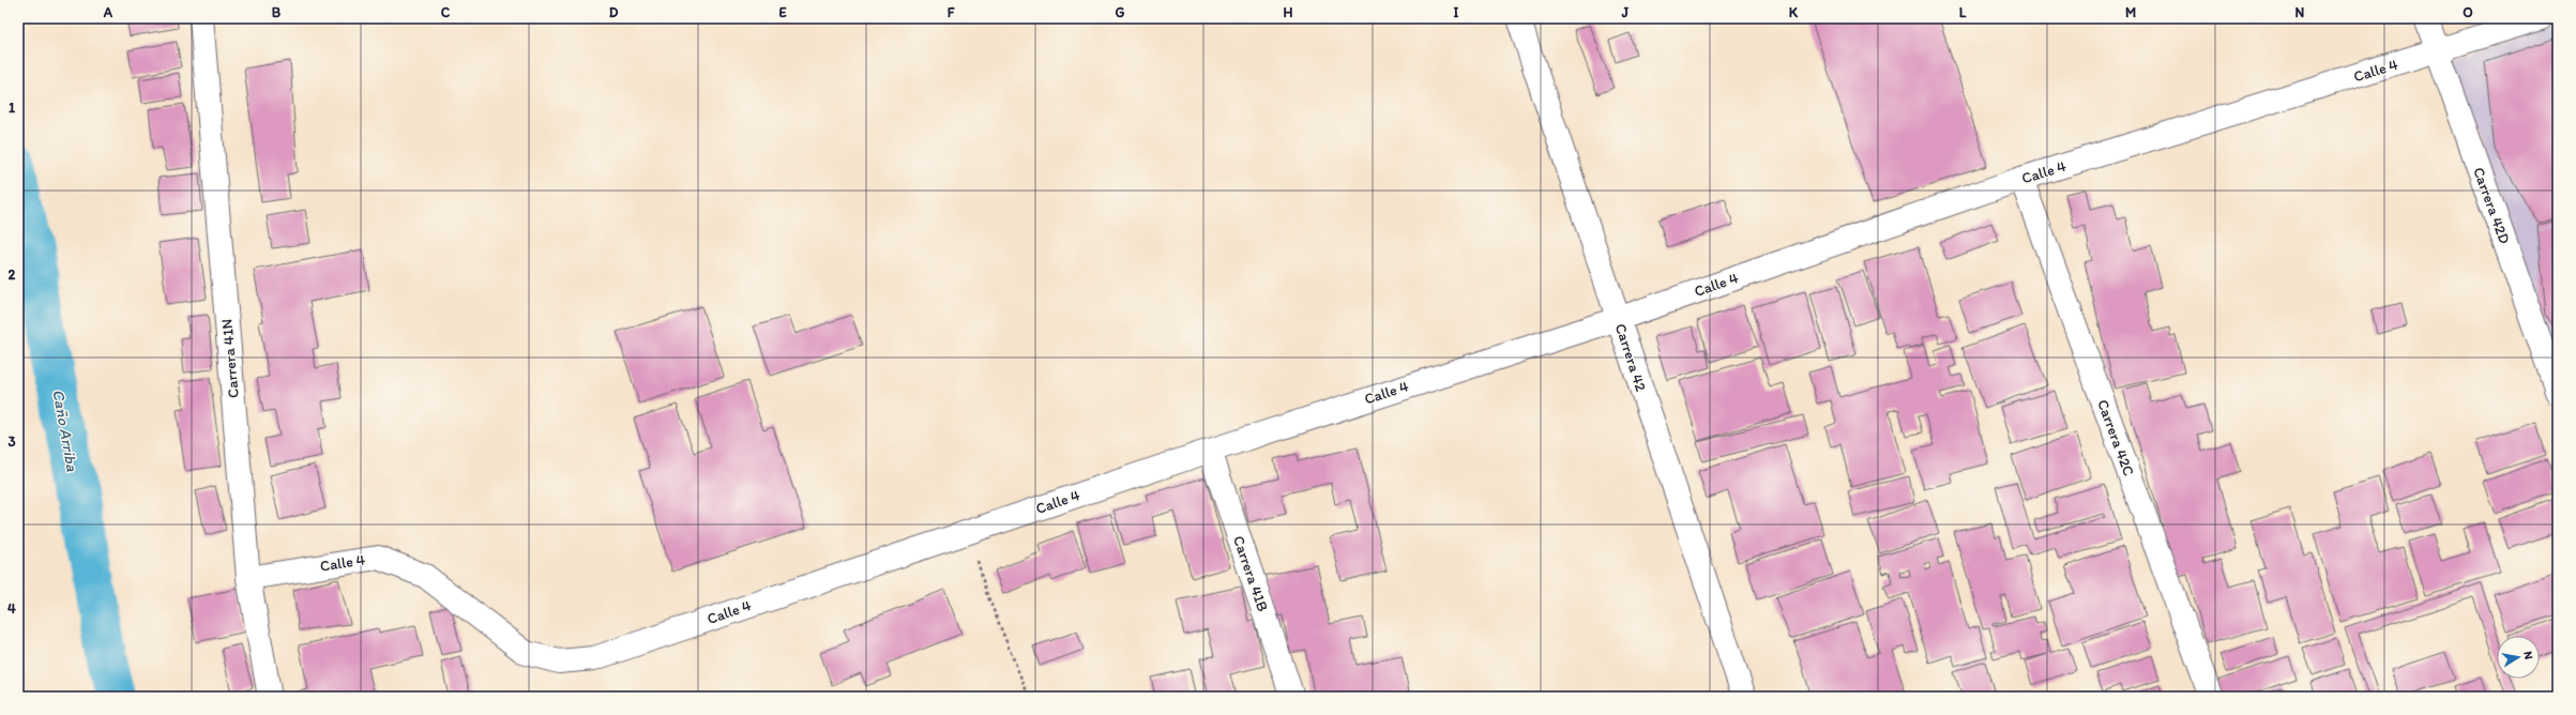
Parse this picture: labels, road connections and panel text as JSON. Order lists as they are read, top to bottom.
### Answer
{
  "streets": {
    "street": [
      "Calle 4",
      "Carrera 42D",
      "Carrera 42",
      "Carrera 41N",
      "Carrera 42C",
      "Carrera 41B"
    ]
  },
  "crossings": [
    ["Calle 4", "Carrera 42D"],
    ["Calle 4", "Carrera 42"],
    ["Calle 4", "Carrera 41N"],
    ["Calle 4", "Carrera 42C"],
    ["Calle 4", "Carrera 41B"]
  ],
  "water": ["Caño Arriba"],
  "north": "right",
  "grid": {
    "columns": [
      "A",
      "B",
      "C",
      "D",
      "E",
      "F",
      "G",
      "H",
      "I",
      "J",
      "K",
      "L",
      "M",
      "N",
      "O"
    ],
    "rows": [
      "1",
      "2",
      "3",
      "4"
    ]
  }
}
